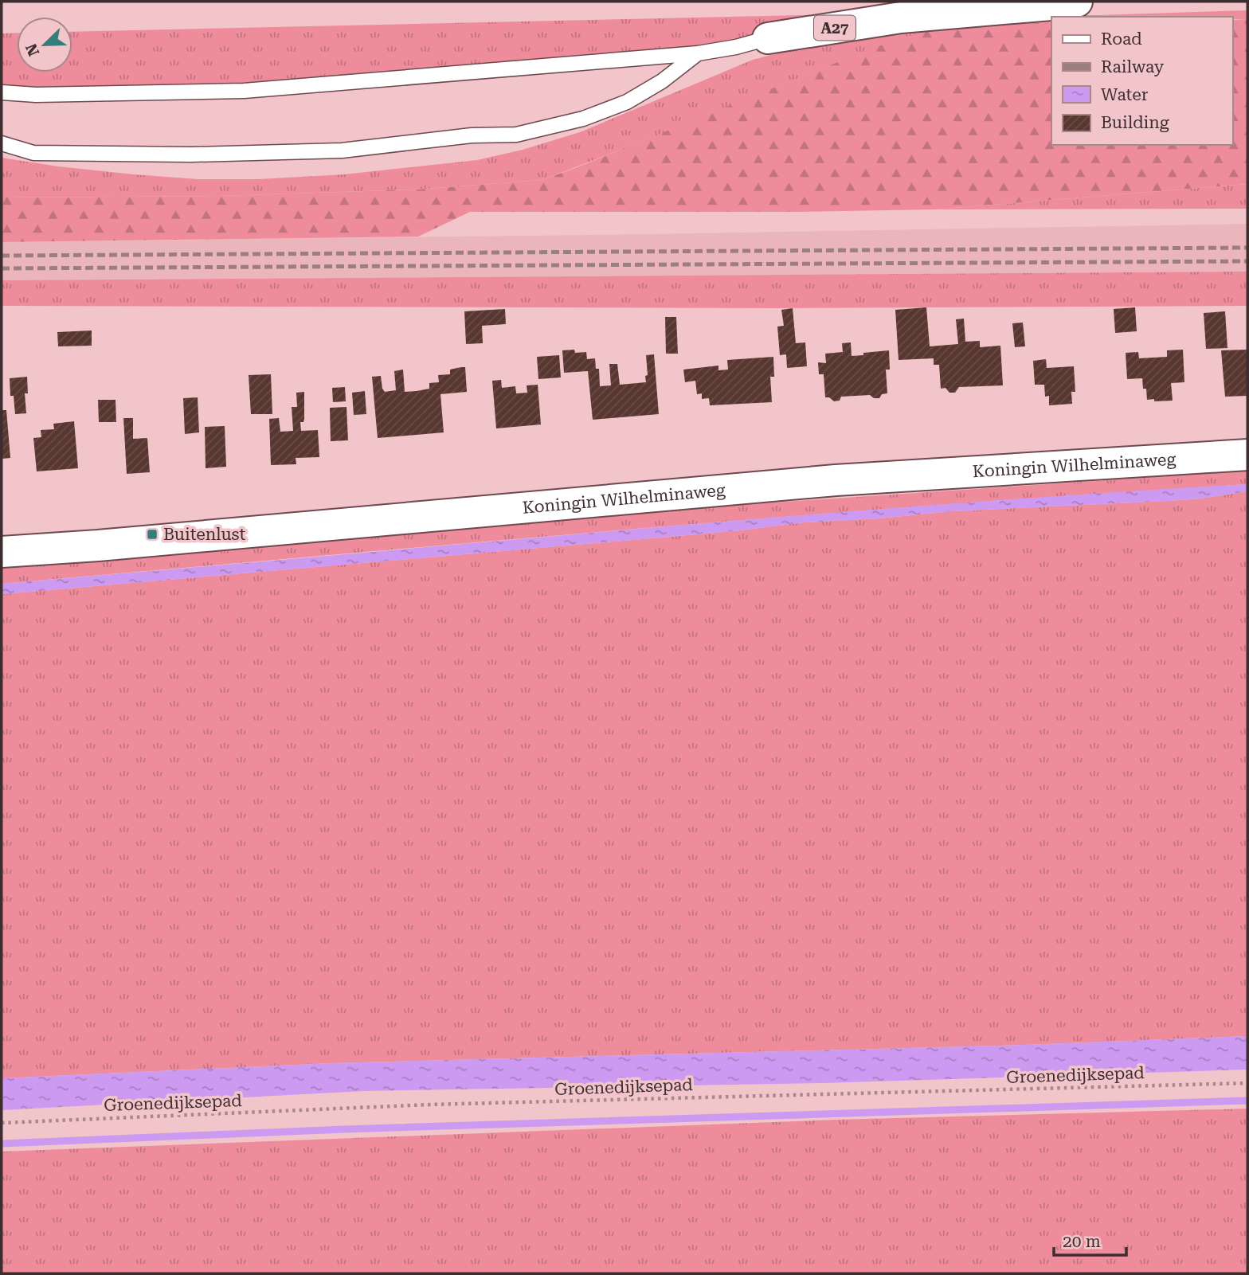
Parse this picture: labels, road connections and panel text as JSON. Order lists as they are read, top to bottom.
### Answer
{
  "streets": {
    "main road": ["A27", "Koningin Wilhelminaweg"],
    "path": ["Groenedijksepad"]
  },
  "places": {
    "transit": ["Buitenlust"]
  },
  "legend": [
    "Road",
    "Railway",
    "Water",
    "Building"
  ],
  "scale_bar": "20 m",
  "north": "bottom left"
}
